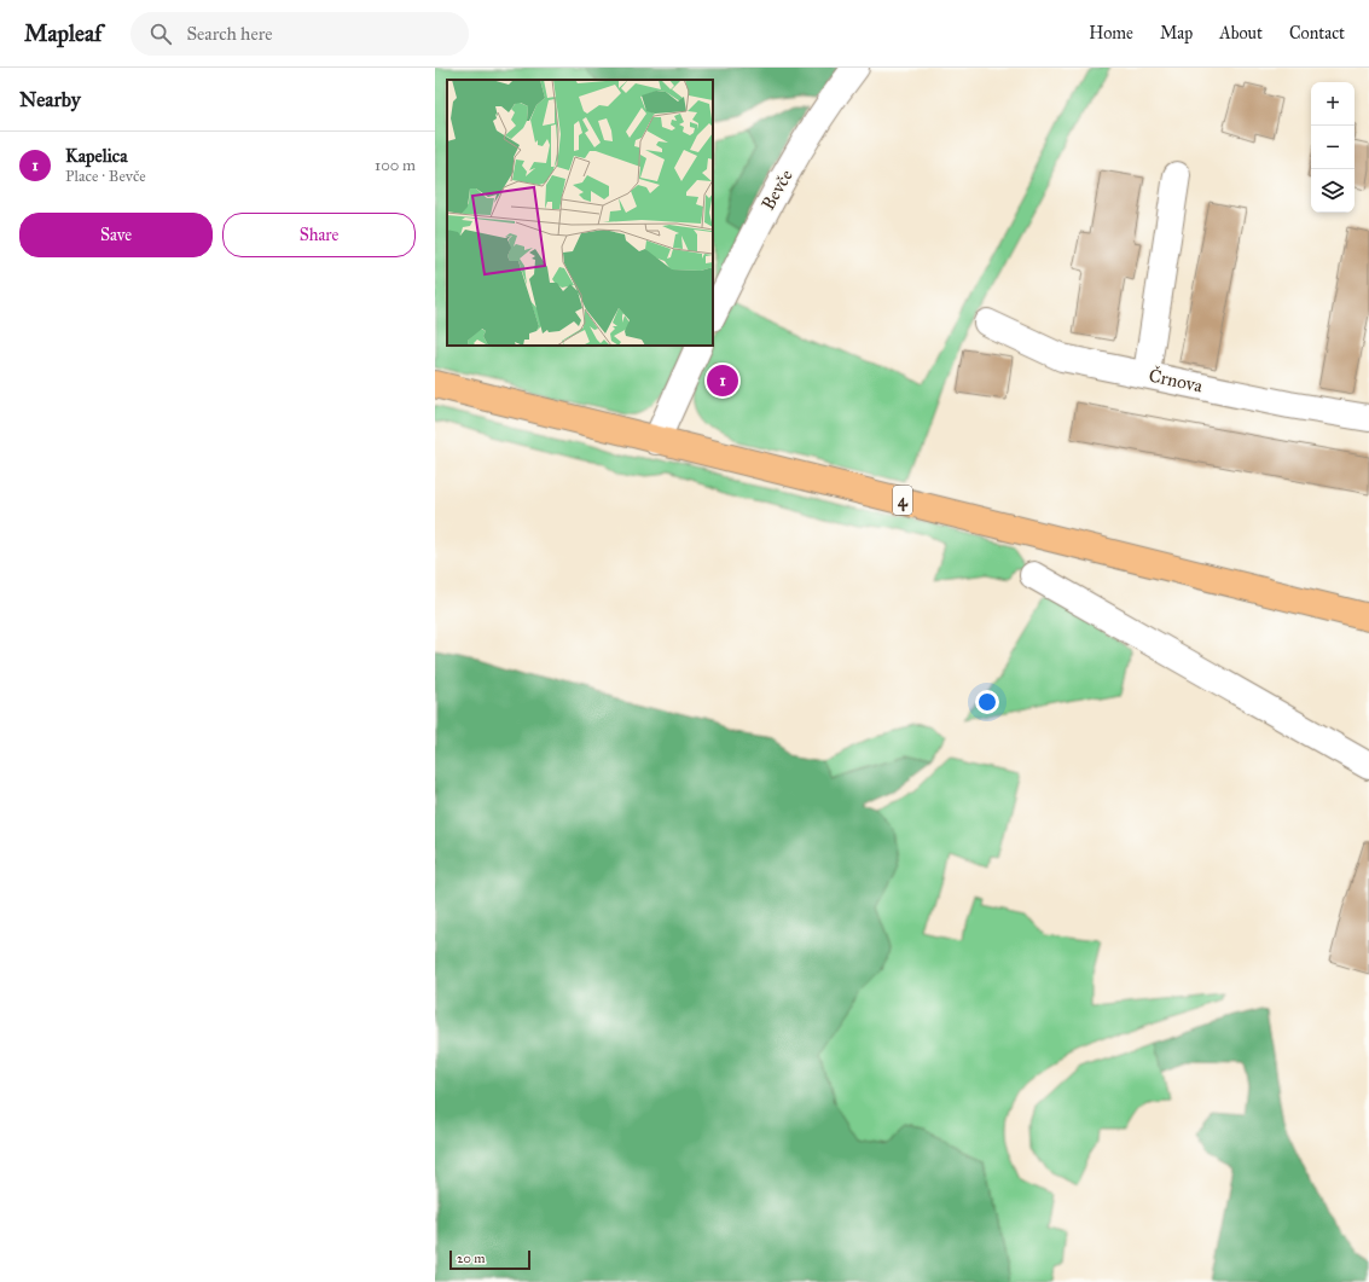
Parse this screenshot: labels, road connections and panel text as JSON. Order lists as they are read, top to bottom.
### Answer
{
  "streets": {
    "main road": ["4"],
    "street": ["Bevče", "Črnova"]
  },
  "scale_bar": "20 m",
  "page": {
    "header": "Mapleaf",
    "search": "Search here",
    "nav": [
      "Home",
      "Map",
      "About",
      "Contact"
    ],
    "heading": "Nearby",
    "map_buttons": ["+", "−"],
    "list": [
      {
        "mark": "1",
        "name": "Kapelica",
        "note": "Place · Bevče",
        "value": "100 m"
      }
    ],
    "buttons": ["Save", "Share"],
    "pins": "1",
    "scale": "20 m"
  }
}
